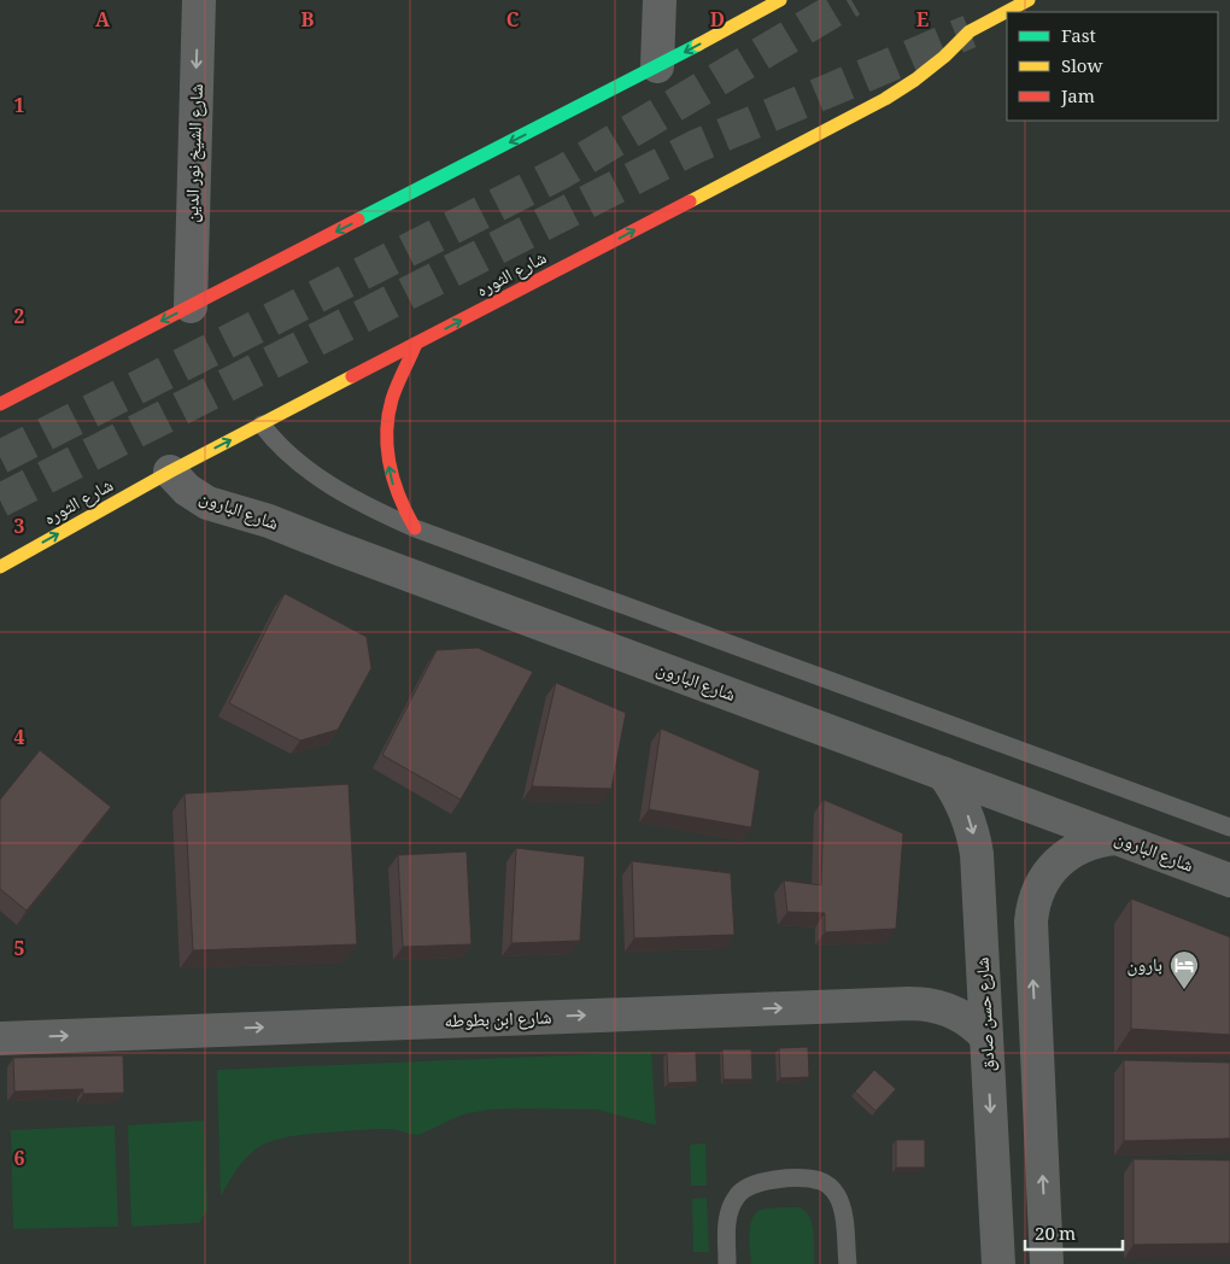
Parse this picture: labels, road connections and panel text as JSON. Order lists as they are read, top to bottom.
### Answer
{
  "streets": {
    "highway": ["شارع الثوره"],
    "street": [
      "شارع الشيخ نور الدين",
      "شارع البارون",
      "شارع حسن صادق",
      "شارع ابن بطوطه"
    ]
  },
  "crossings": [
    ["شارع الثوره", "شارع البارون"],
    ["شارع البارون", "شارع حسن صادق"],
    ["شارع حسن صادق", "شارع ابن بطوطه"]
  ],
  "one_way": [
    "شارع الشيخ نور الدين",
    "شارع الثوره",
    "شارع حسن صادق",
    "شارع ابن بطوطه"
  ],
  "places": {
    "hotel": ["بارون"]
  },
  "legend": ["Fast", "Slow", "Jam"],
  "scale_bar": "20 m",
  "grid": {
    "columns": [
      "A",
      "B",
      "C",
      "D",
      "E"
    ],
    "rows": [
      "1",
      "2",
      "3",
      "4",
      "5",
      "6"
    ]
  }
}
